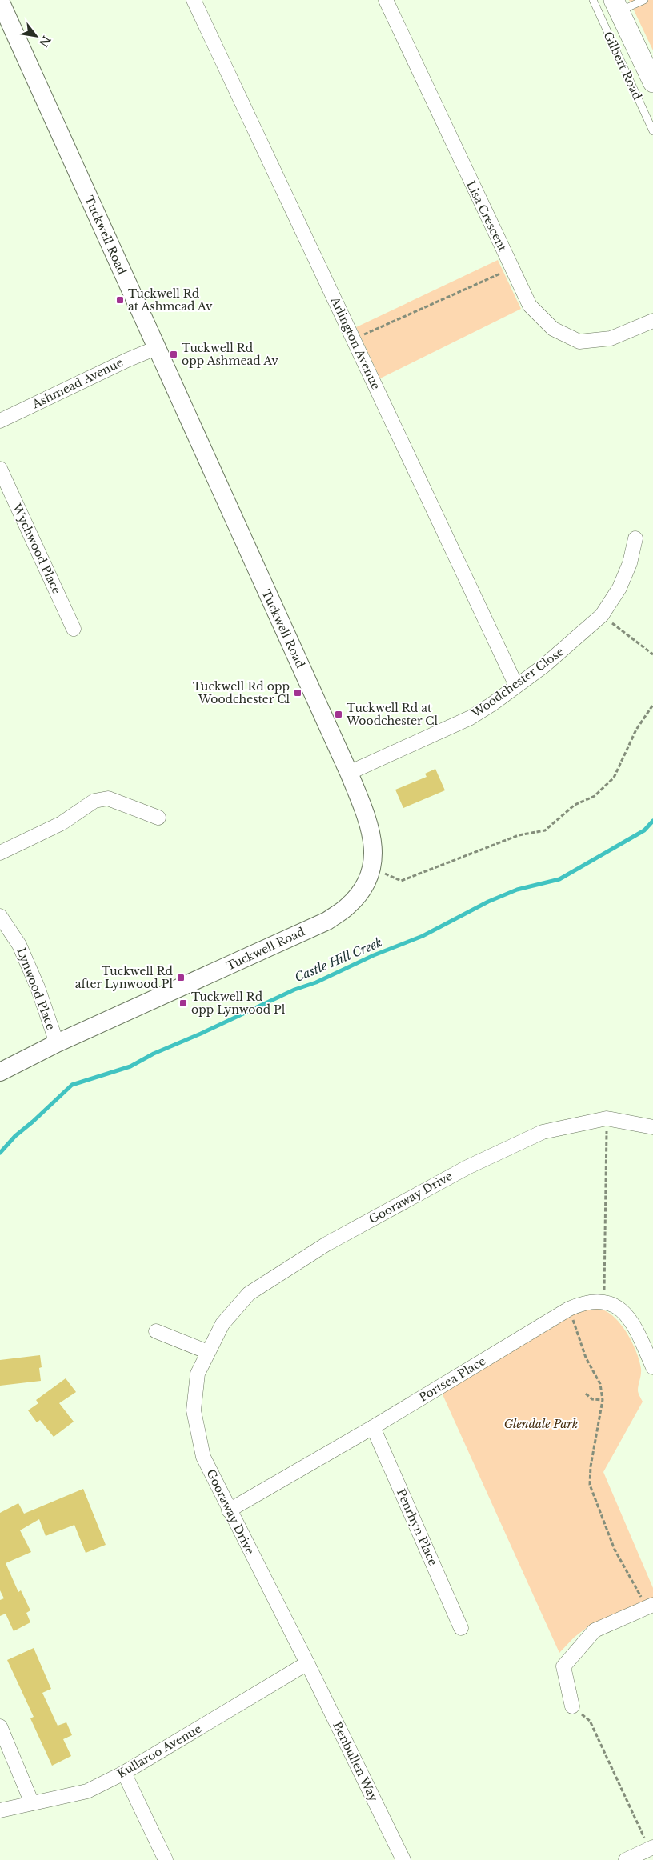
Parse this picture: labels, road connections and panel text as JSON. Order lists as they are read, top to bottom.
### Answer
{
  "streets": {
    "main road": ["Gilbert Road"],
    "street": [
      "Lisa Crescent",
      "Tuckwell Road",
      "Arlington Avenue",
      "Ashmead Avenue",
      "Wychwood Place",
      "Woodchester Close",
      "Lynwood Place",
      "Gooraway Drive",
      "Portsea Place",
      "Penrhyn Place",
      "Kullaroo Avenue",
      "Benbullen Way"
    ]
  },
  "crossings": [
    ["Tuckwell Road", "Ashmead Avenue"],
    ["Tuckwell Road", "Woodchester Close"],
    ["Tuckwell Road", "Lynwood Place"],
    ["Arlington Avenue", "Woodchester Close"],
    ["Gooraway Drive", "Portsea Place"],
    ["Gooraway Drive", "Kullaroo Avenue"],
    ["Gooraway Drive", "Benbullen Way"],
    ["Portsea Place", "Penrhyn Place"],
    ["Kullaroo Avenue", "Benbullen Way"]
  ],
  "water": ["Castle Hill Creek"],
  "parks": ["Glendale Park"],
  "places": {
    "transit": [
      "Tuckwell Rd at Ashmead Av",
      "Tuckwell Rd opp Ashmead Av",
      "Tuckwell Rd opp Woodchester Cl",
      "Tuckwell Rd at Woodchester Cl",
      "Tuckwell Rd after Lynwood Pl",
      "Tuckwell Rd opp Lynwood Pl"
    ]
  },
  "north": "bottom right"
}
